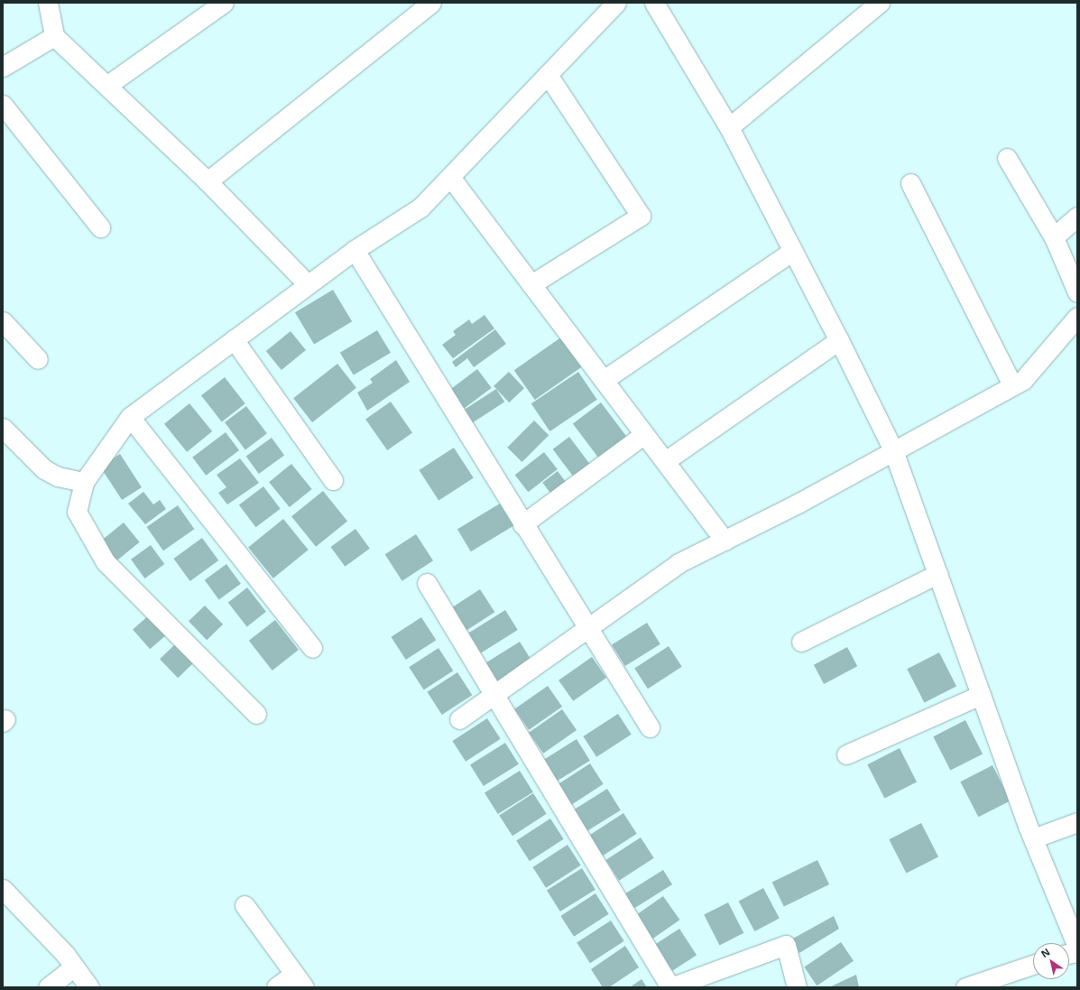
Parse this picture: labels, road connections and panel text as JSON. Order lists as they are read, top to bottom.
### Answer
{
  "north": "top left"
}
